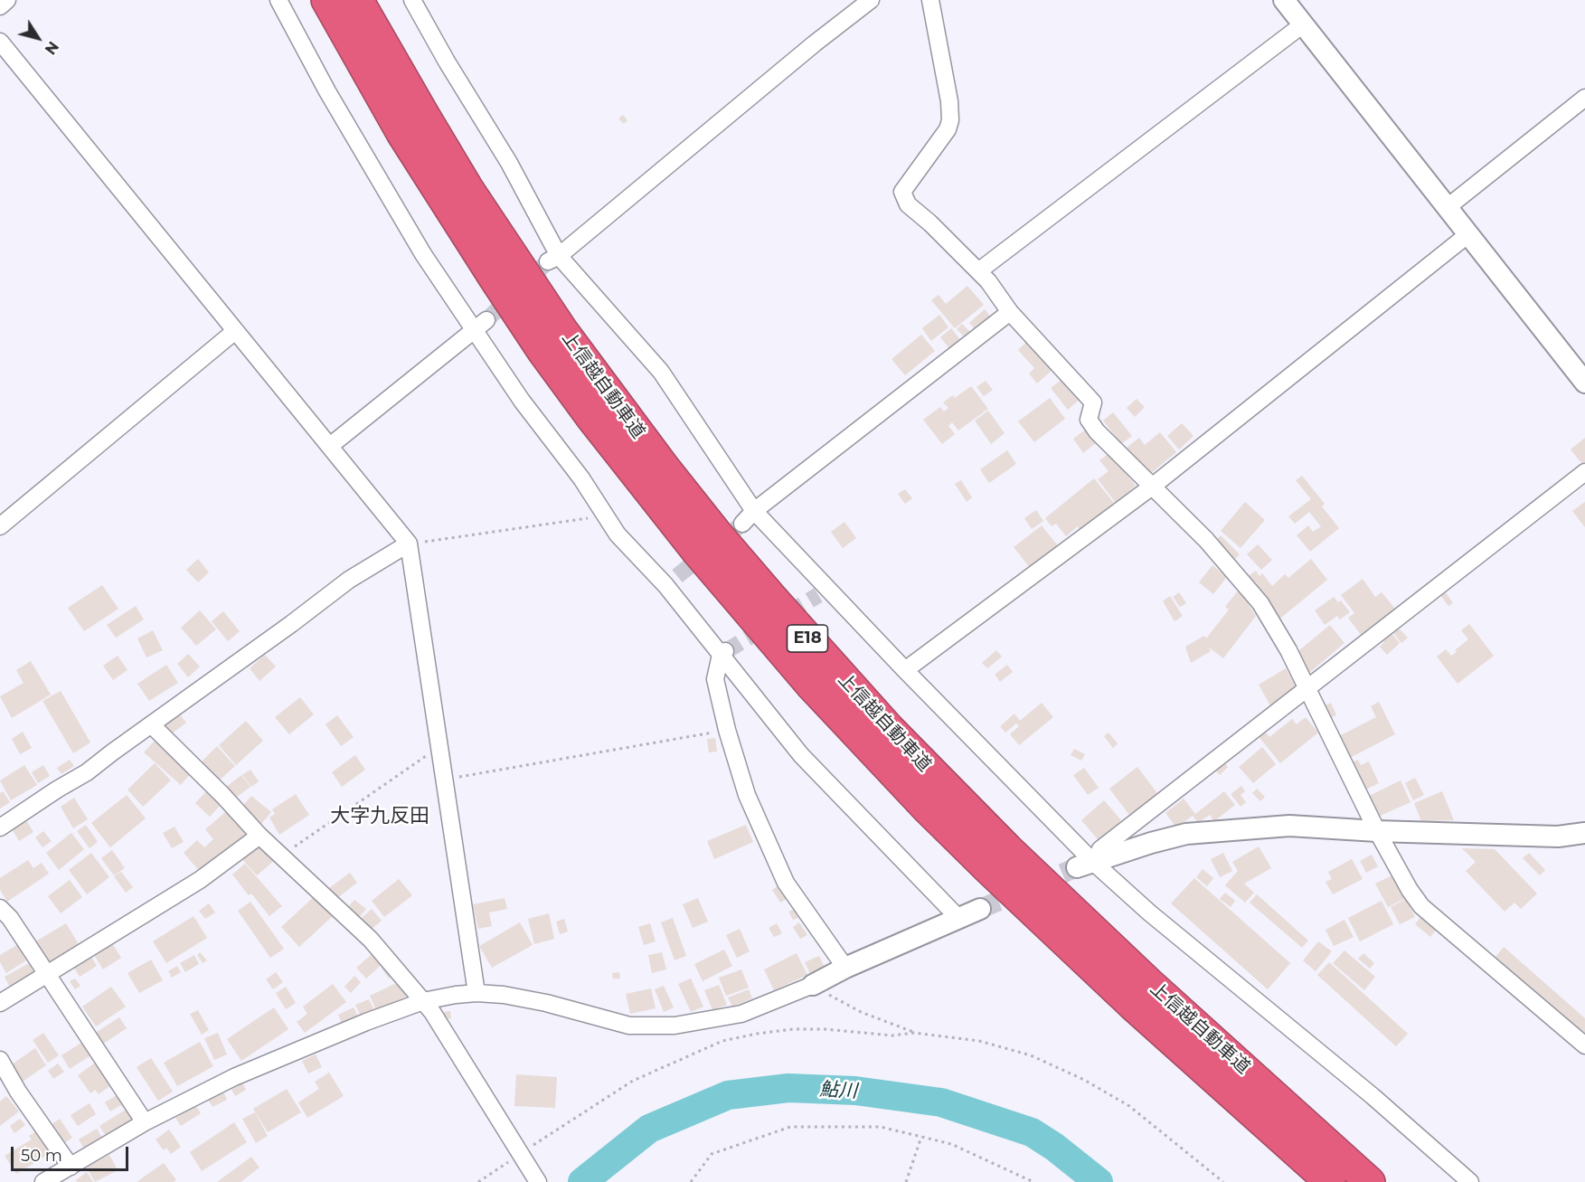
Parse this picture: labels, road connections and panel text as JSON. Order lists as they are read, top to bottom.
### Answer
{
  "streets": {
    "highway": ["上信越自動車道", "E18"]
  },
  "districts": ["大字九反田"],
  "water": ["鮎川"],
  "scale_bar": "50 m",
  "north": "bottom right"
}
